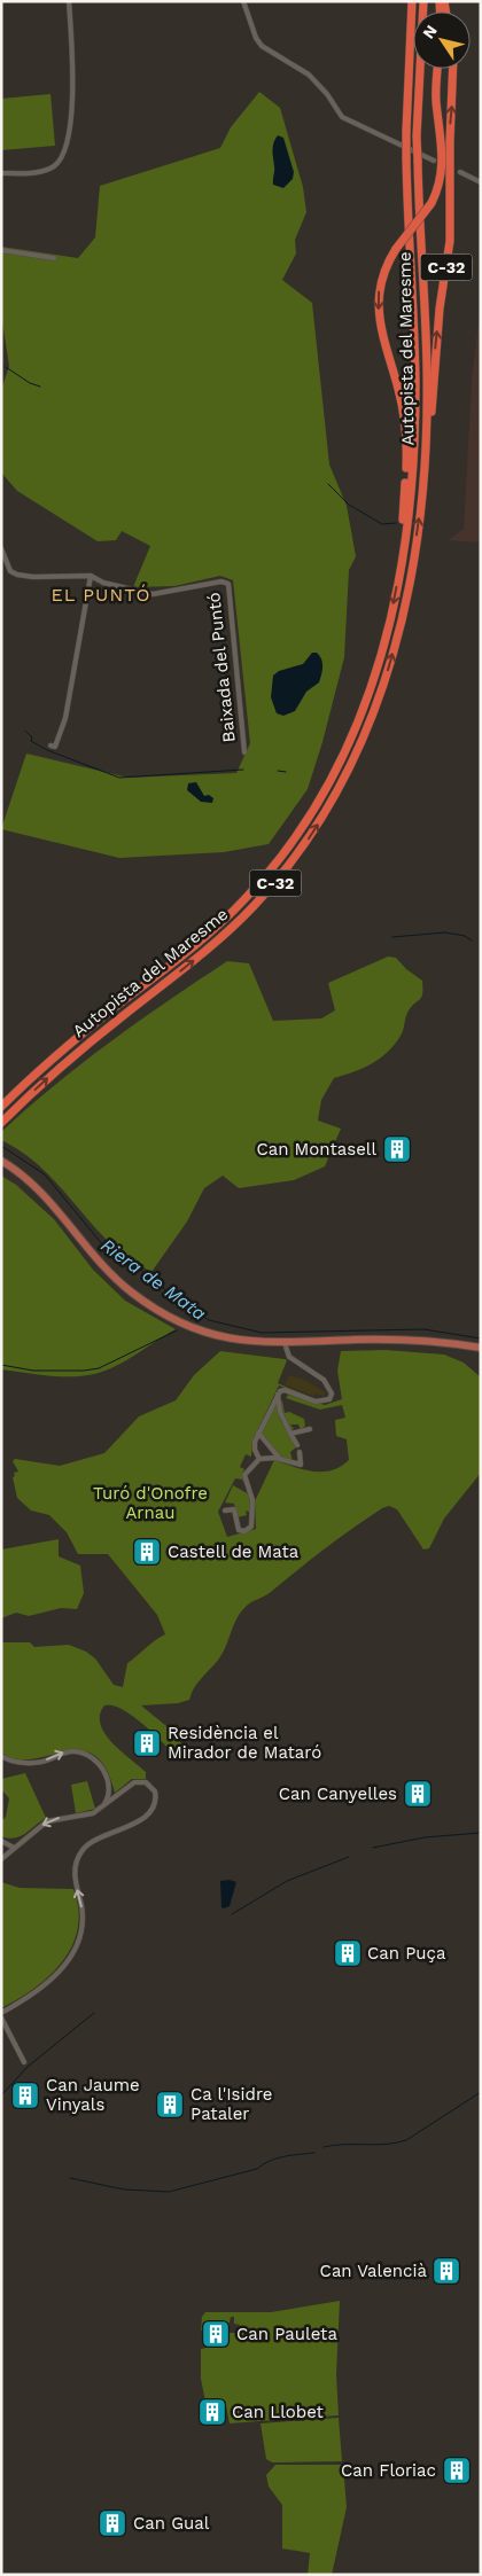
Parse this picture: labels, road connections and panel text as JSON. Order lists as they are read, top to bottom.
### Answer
{
  "streets": {
    "highway": ["C-32", "Autopista del Maresme"],
    "street": ["Baixada del Puntó"]
  },
  "crossings": [
    ["C-32", "Autopista del Maresme"]
  ],
  "districts": ["EL PUNTÓ"],
  "water": ["Riera de Mata"],
  "parks": ["Turó d'Onofre Arnau"],
  "places": {
    "building": [
      "Can Montasell",
      "Castell de Mata",
      "Residència el Mirador de Mataró",
      "Can Canyelles",
      "Can Puça",
      "Can Jaume Vinyals",
      "Ca l'Isidre Pataler",
      "Can Valencià",
      "Can Pauleta",
      "Can Llobet",
      "Can Floriac",
      "Can Gual"
    ]
  },
  "north": "top left"
}
